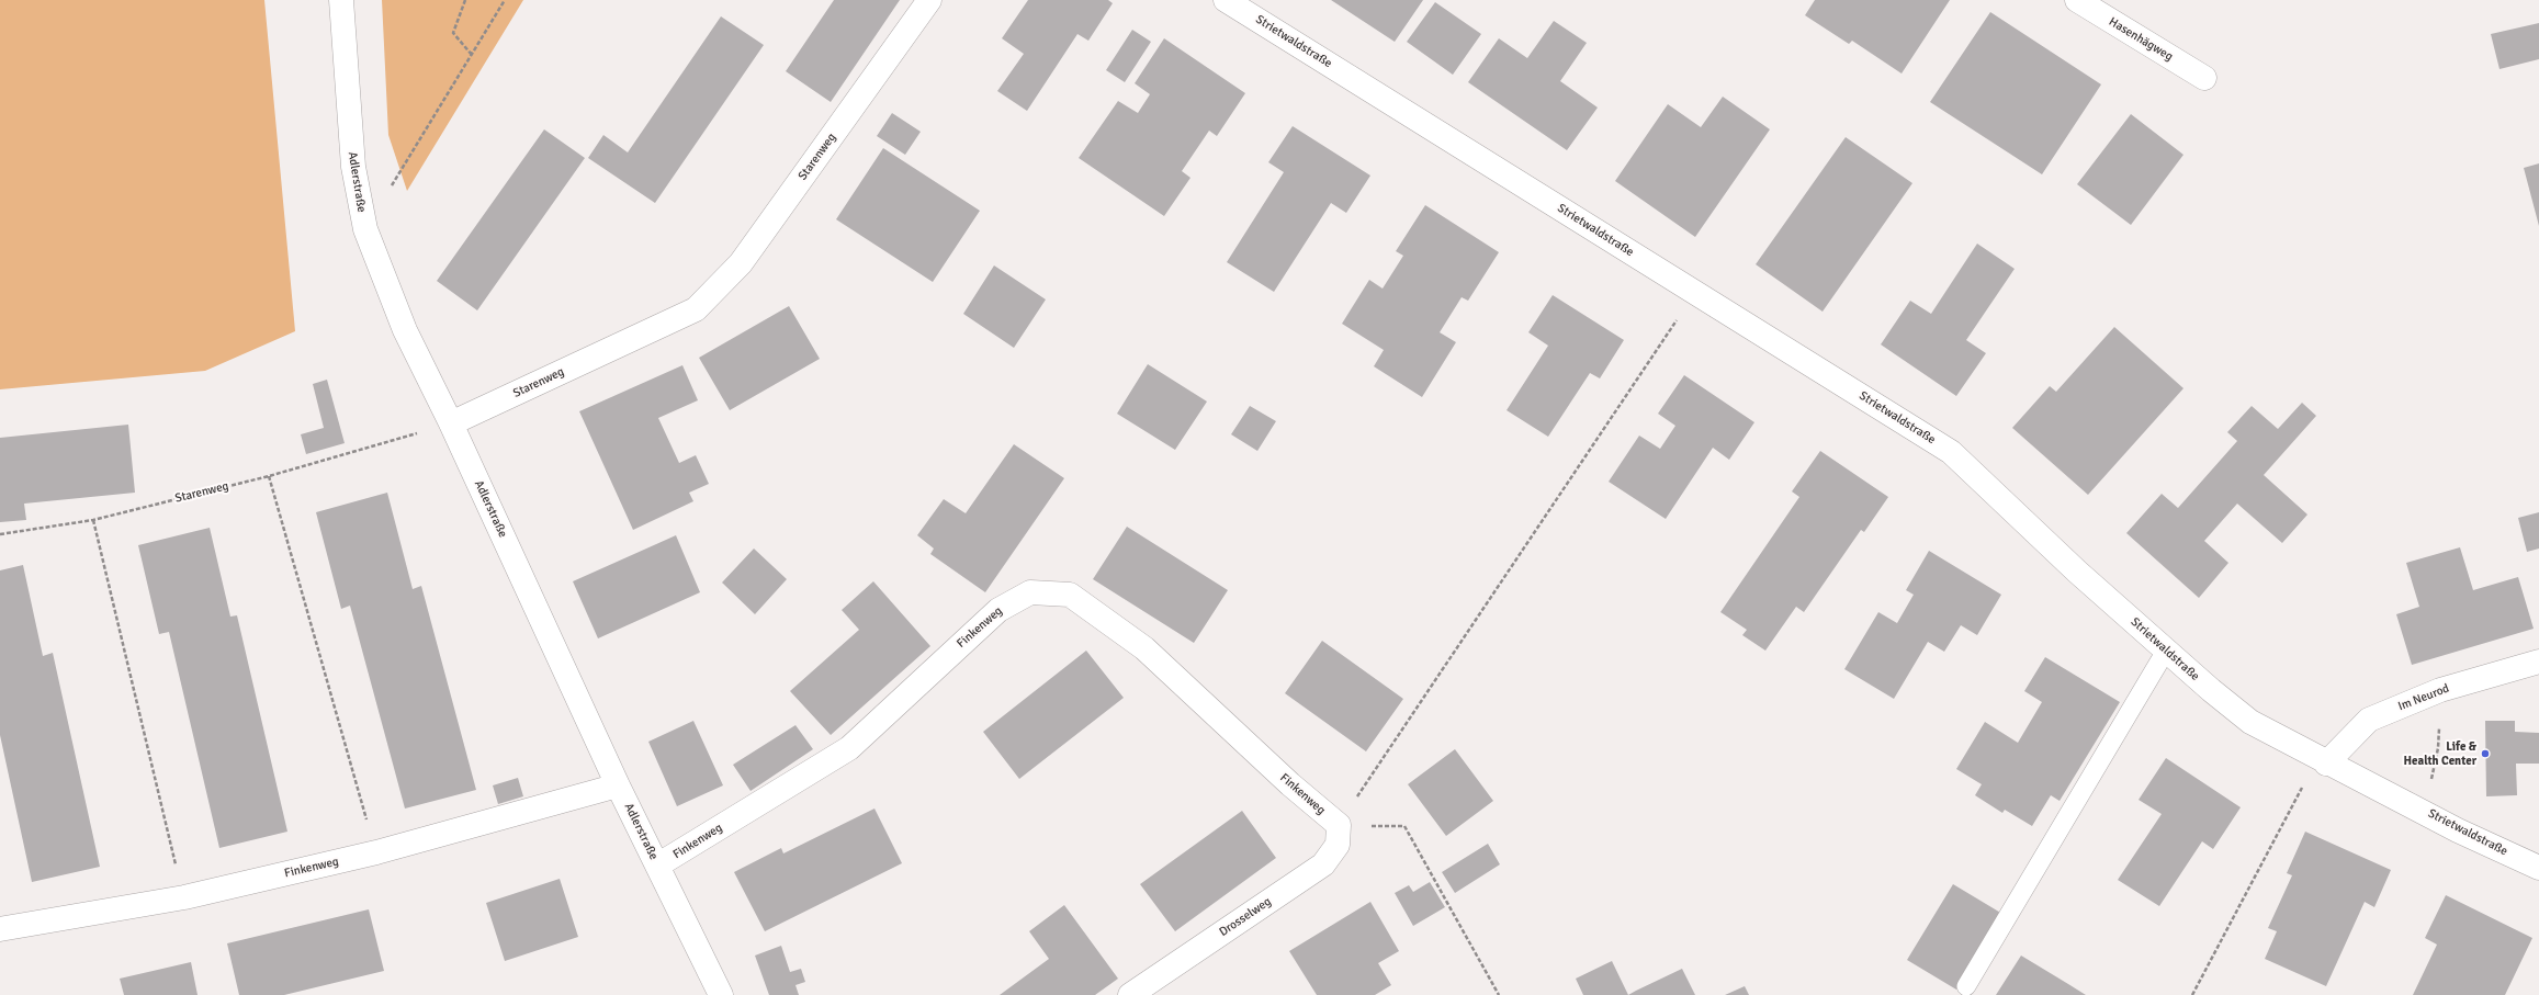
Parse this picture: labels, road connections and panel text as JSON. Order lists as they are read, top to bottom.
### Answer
{
  "streets": {
    "street": [
      "Hasenhägweg",
      "Strietwaldstraße",
      "Starenweg",
      "Adlerstraße",
      "Finkenweg",
      "Im Neurod",
      "Drosselweg"
    ]
  },
  "crossings": [
    ["Strietwaldstraße", "Im Neurod"],
    ["Starenweg", "Adlerstraße"],
    ["Adlerstraße", "Finkenweg"],
    ["Finkenweg", "Drosselweg"]
  ],
  "places": ["Life & Health Center"]
}
